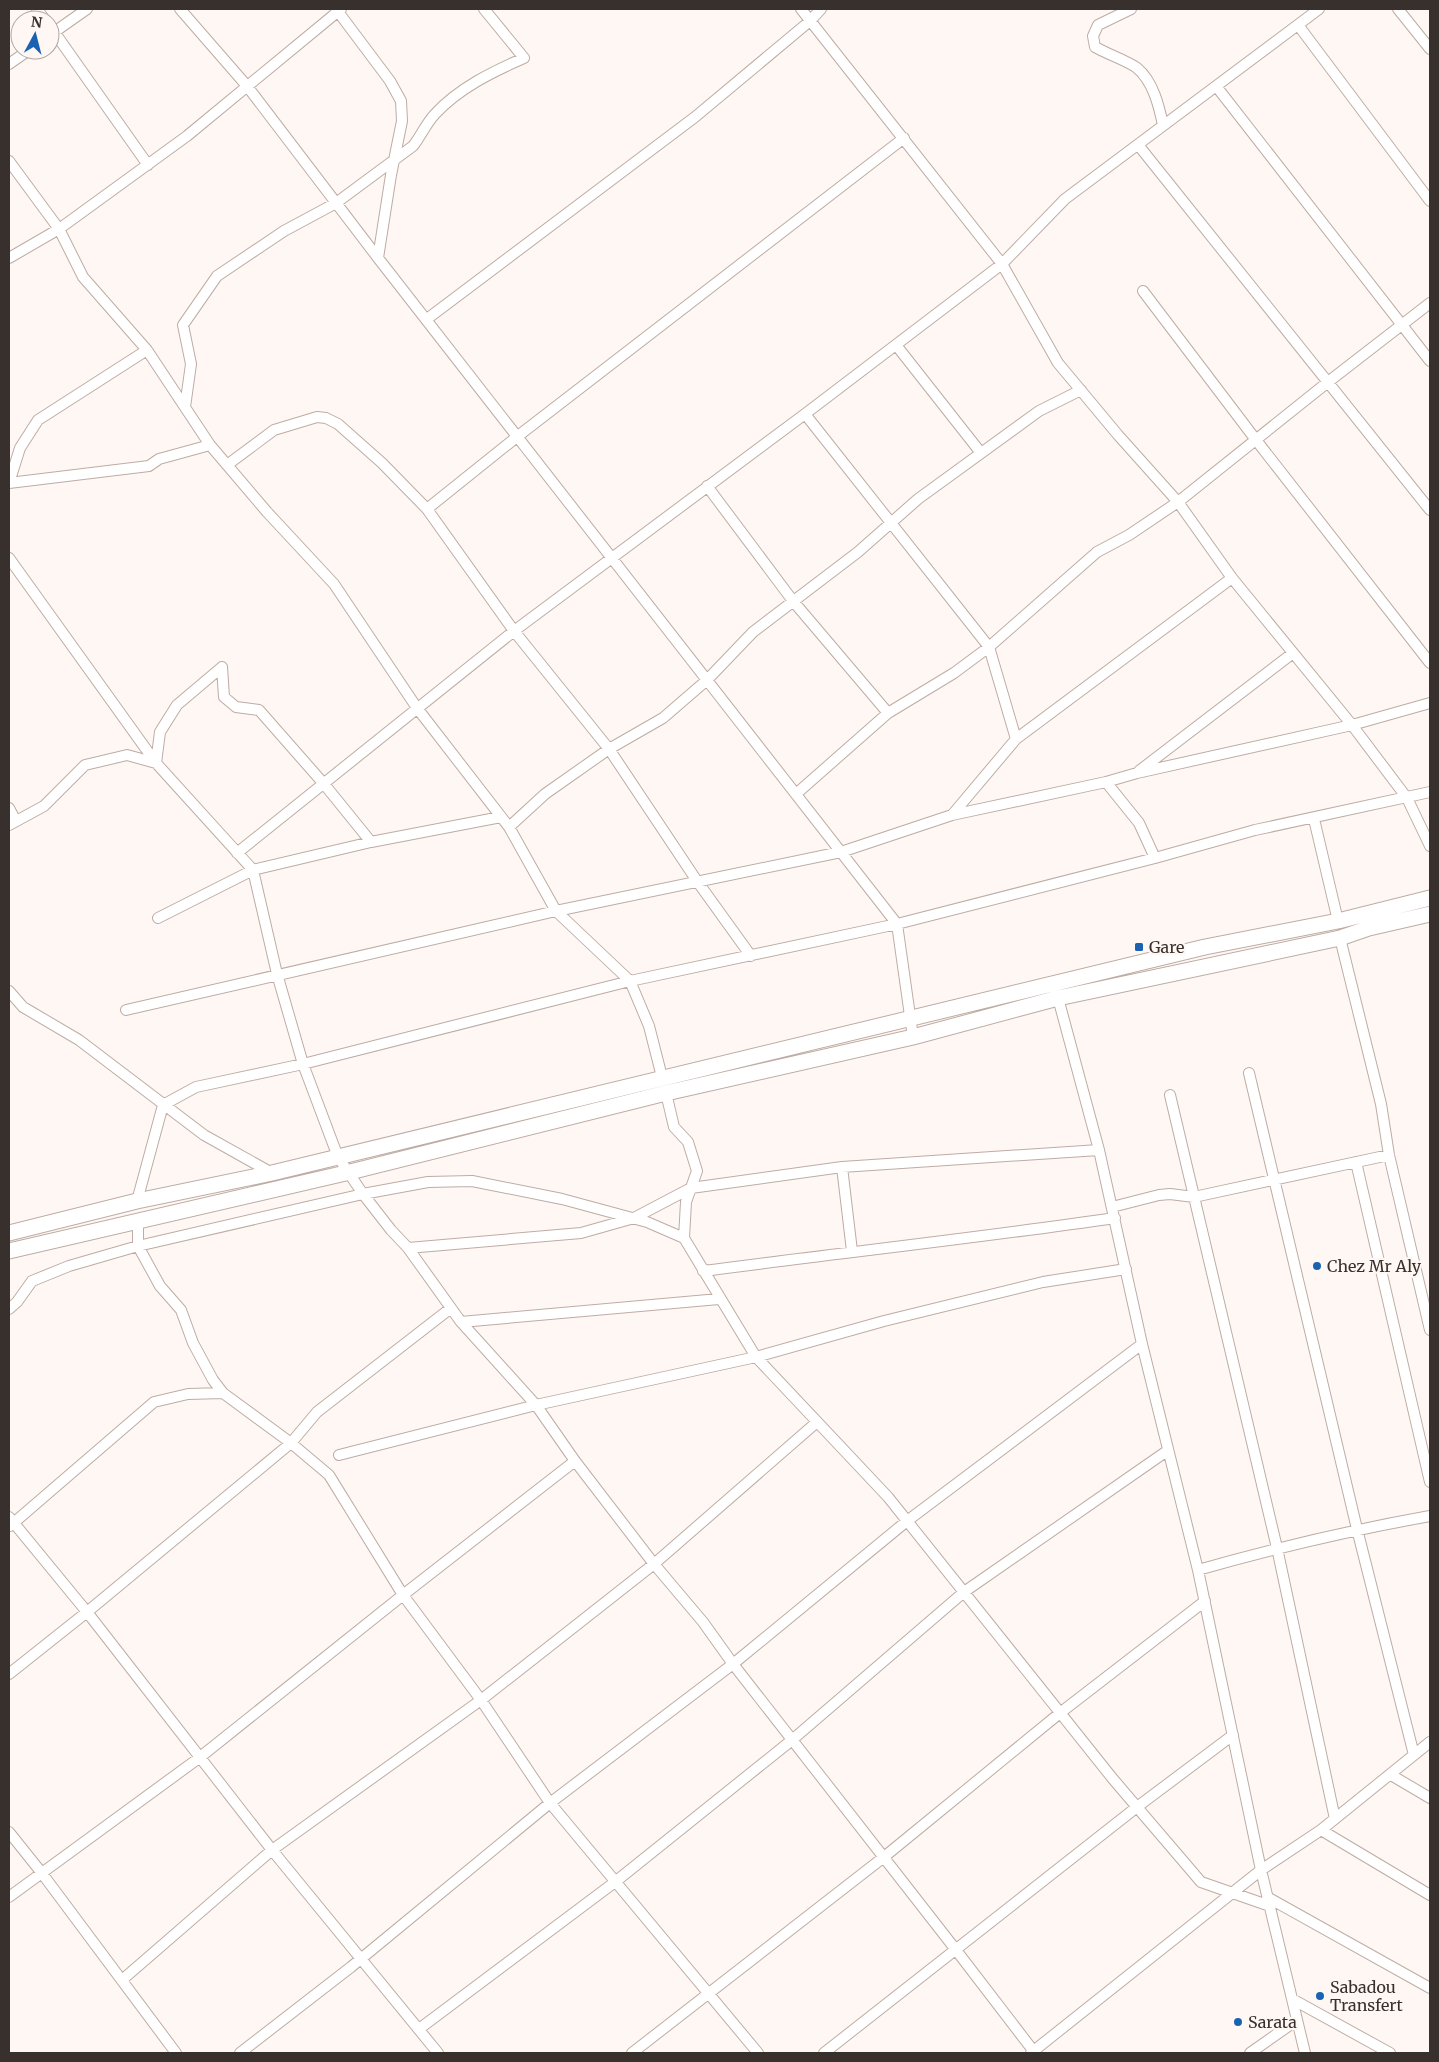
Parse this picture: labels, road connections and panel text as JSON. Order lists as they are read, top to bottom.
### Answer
{
  "places": {
    "transit": ["Gare"],
    "other": ["Chez Mr Aly", "Sabadou Transfert", "Sarata"]
  },
  "north": "top"
}
